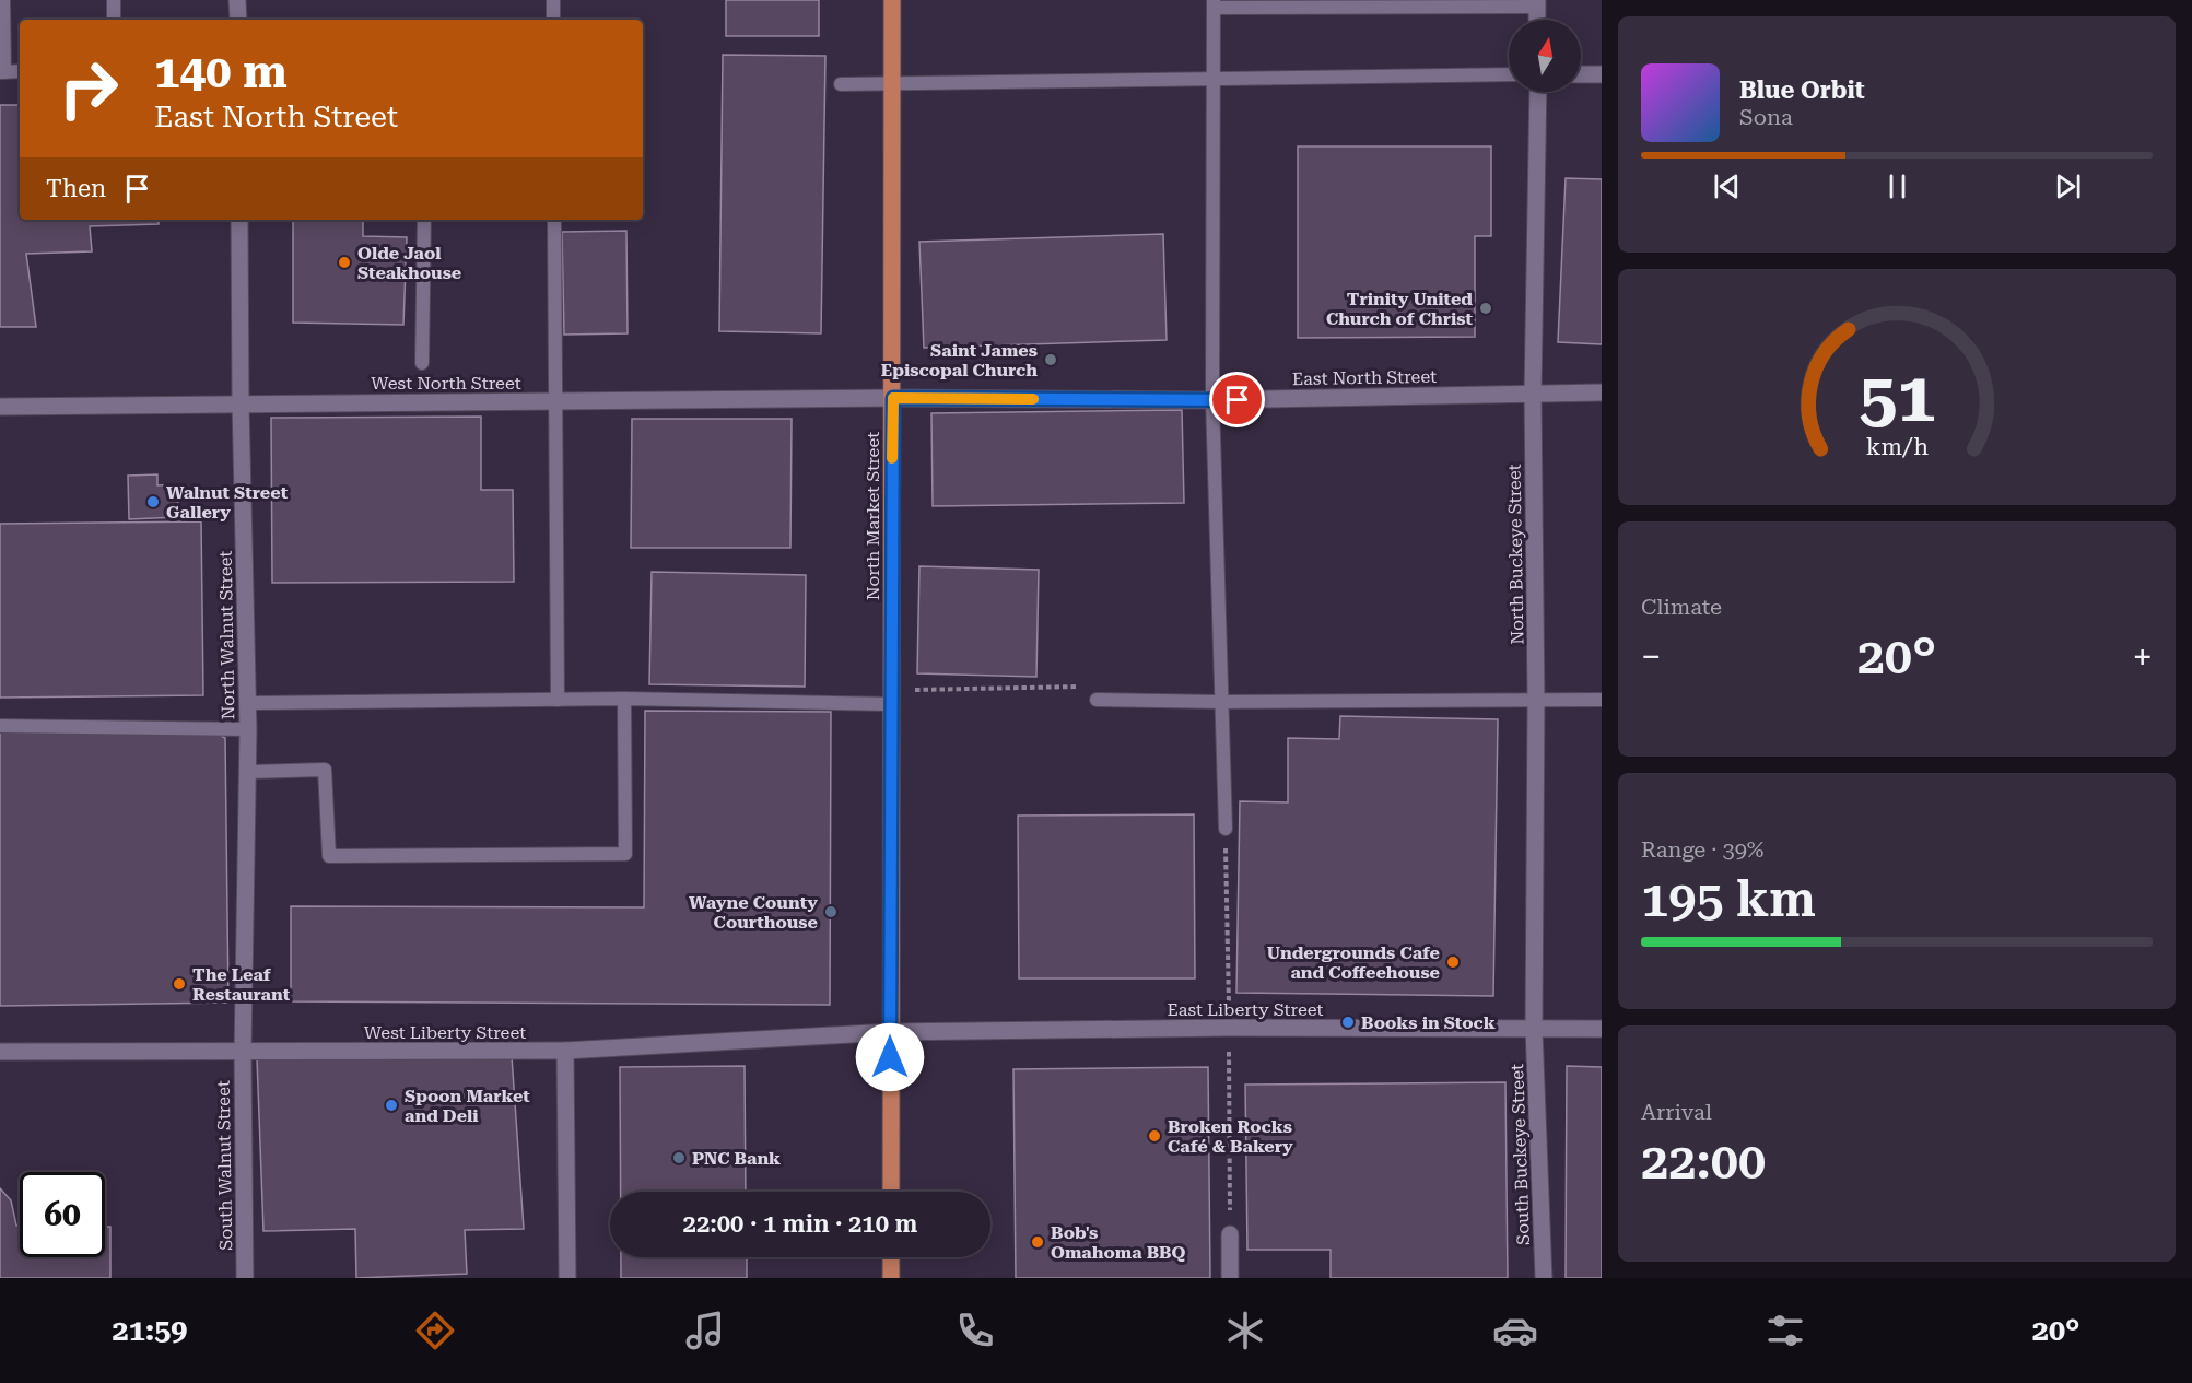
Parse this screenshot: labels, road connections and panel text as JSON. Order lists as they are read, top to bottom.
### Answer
{
  "streets": {
    "main road": ["North Market Street"],
    "street": [
      "East North Street",
      "West North Street",
      "North Buckeye Street",
      "North Walnut Street",
      "East Liberty Street",
      "West Liberty Street",
      "South Buckeye Street",
      "South Walnut Street"
    ]
  },
  "crossings": [
    ["East North Street", "West North Street"],
    ["East North Street", "North Market Street"],
    ["East North Street", "North Buckeye Street"],
    ["West North Street", "North Market Street"],
    ["West North Street", "North Walnut Street"],
    ["North Market Street", "East Liberty Street"],
    ["North Market Street", "West Liberty Street"],
    ["North Buckeye Street", "East Liberty Street"],
    ["North Buckeye Street", "South Buckeye Street"],
    ["North Walnut Street", "West Liberty Street"],
    ["North Walnut Street", "South Walnut Street"],
    ["East Liberty Street", "West Liberty Street"],
    ["East Liberty Street", "South Buckeye Street"],
    ["West Liberty Street", "South Walnut Street"]
  ],
  "places": [
    "Olde Jaol Steakhouse",
    "Trinity United Church of Christ",
    "Saint James Episcopal Church",
    "Walnut Street Gallery",
    "Wayne County Courthouse",
    "Undergrounds Cafe and Coffeehouse",
    "The Leaf Restaurant",
    "Books in Stock",
    "Spoon Market and Deli",
    "Broken Rocks Café & Bakery",
    "PNC Bank",
    "Bob's Omahoma BBQ"
  ],
  "north": "top",
  "page": {
    "turn": ["140 m", "East North Street"],
    "song": ["Blue Orbit", "Sona"],
    "then": "Then",
    "tile": [
      "Climate",
      ["Range · 39%", "195 km"],
      ["Arrival", "22:00"]
    ],
    "heat": ["−", "20°", "+"],
    "limit": "60",
    "trip": "22:00 · 1 min · 210 m",
    "tabs": ["21:59", "20°"],
    "gauge": ["51", "km/h"]
  }
}
